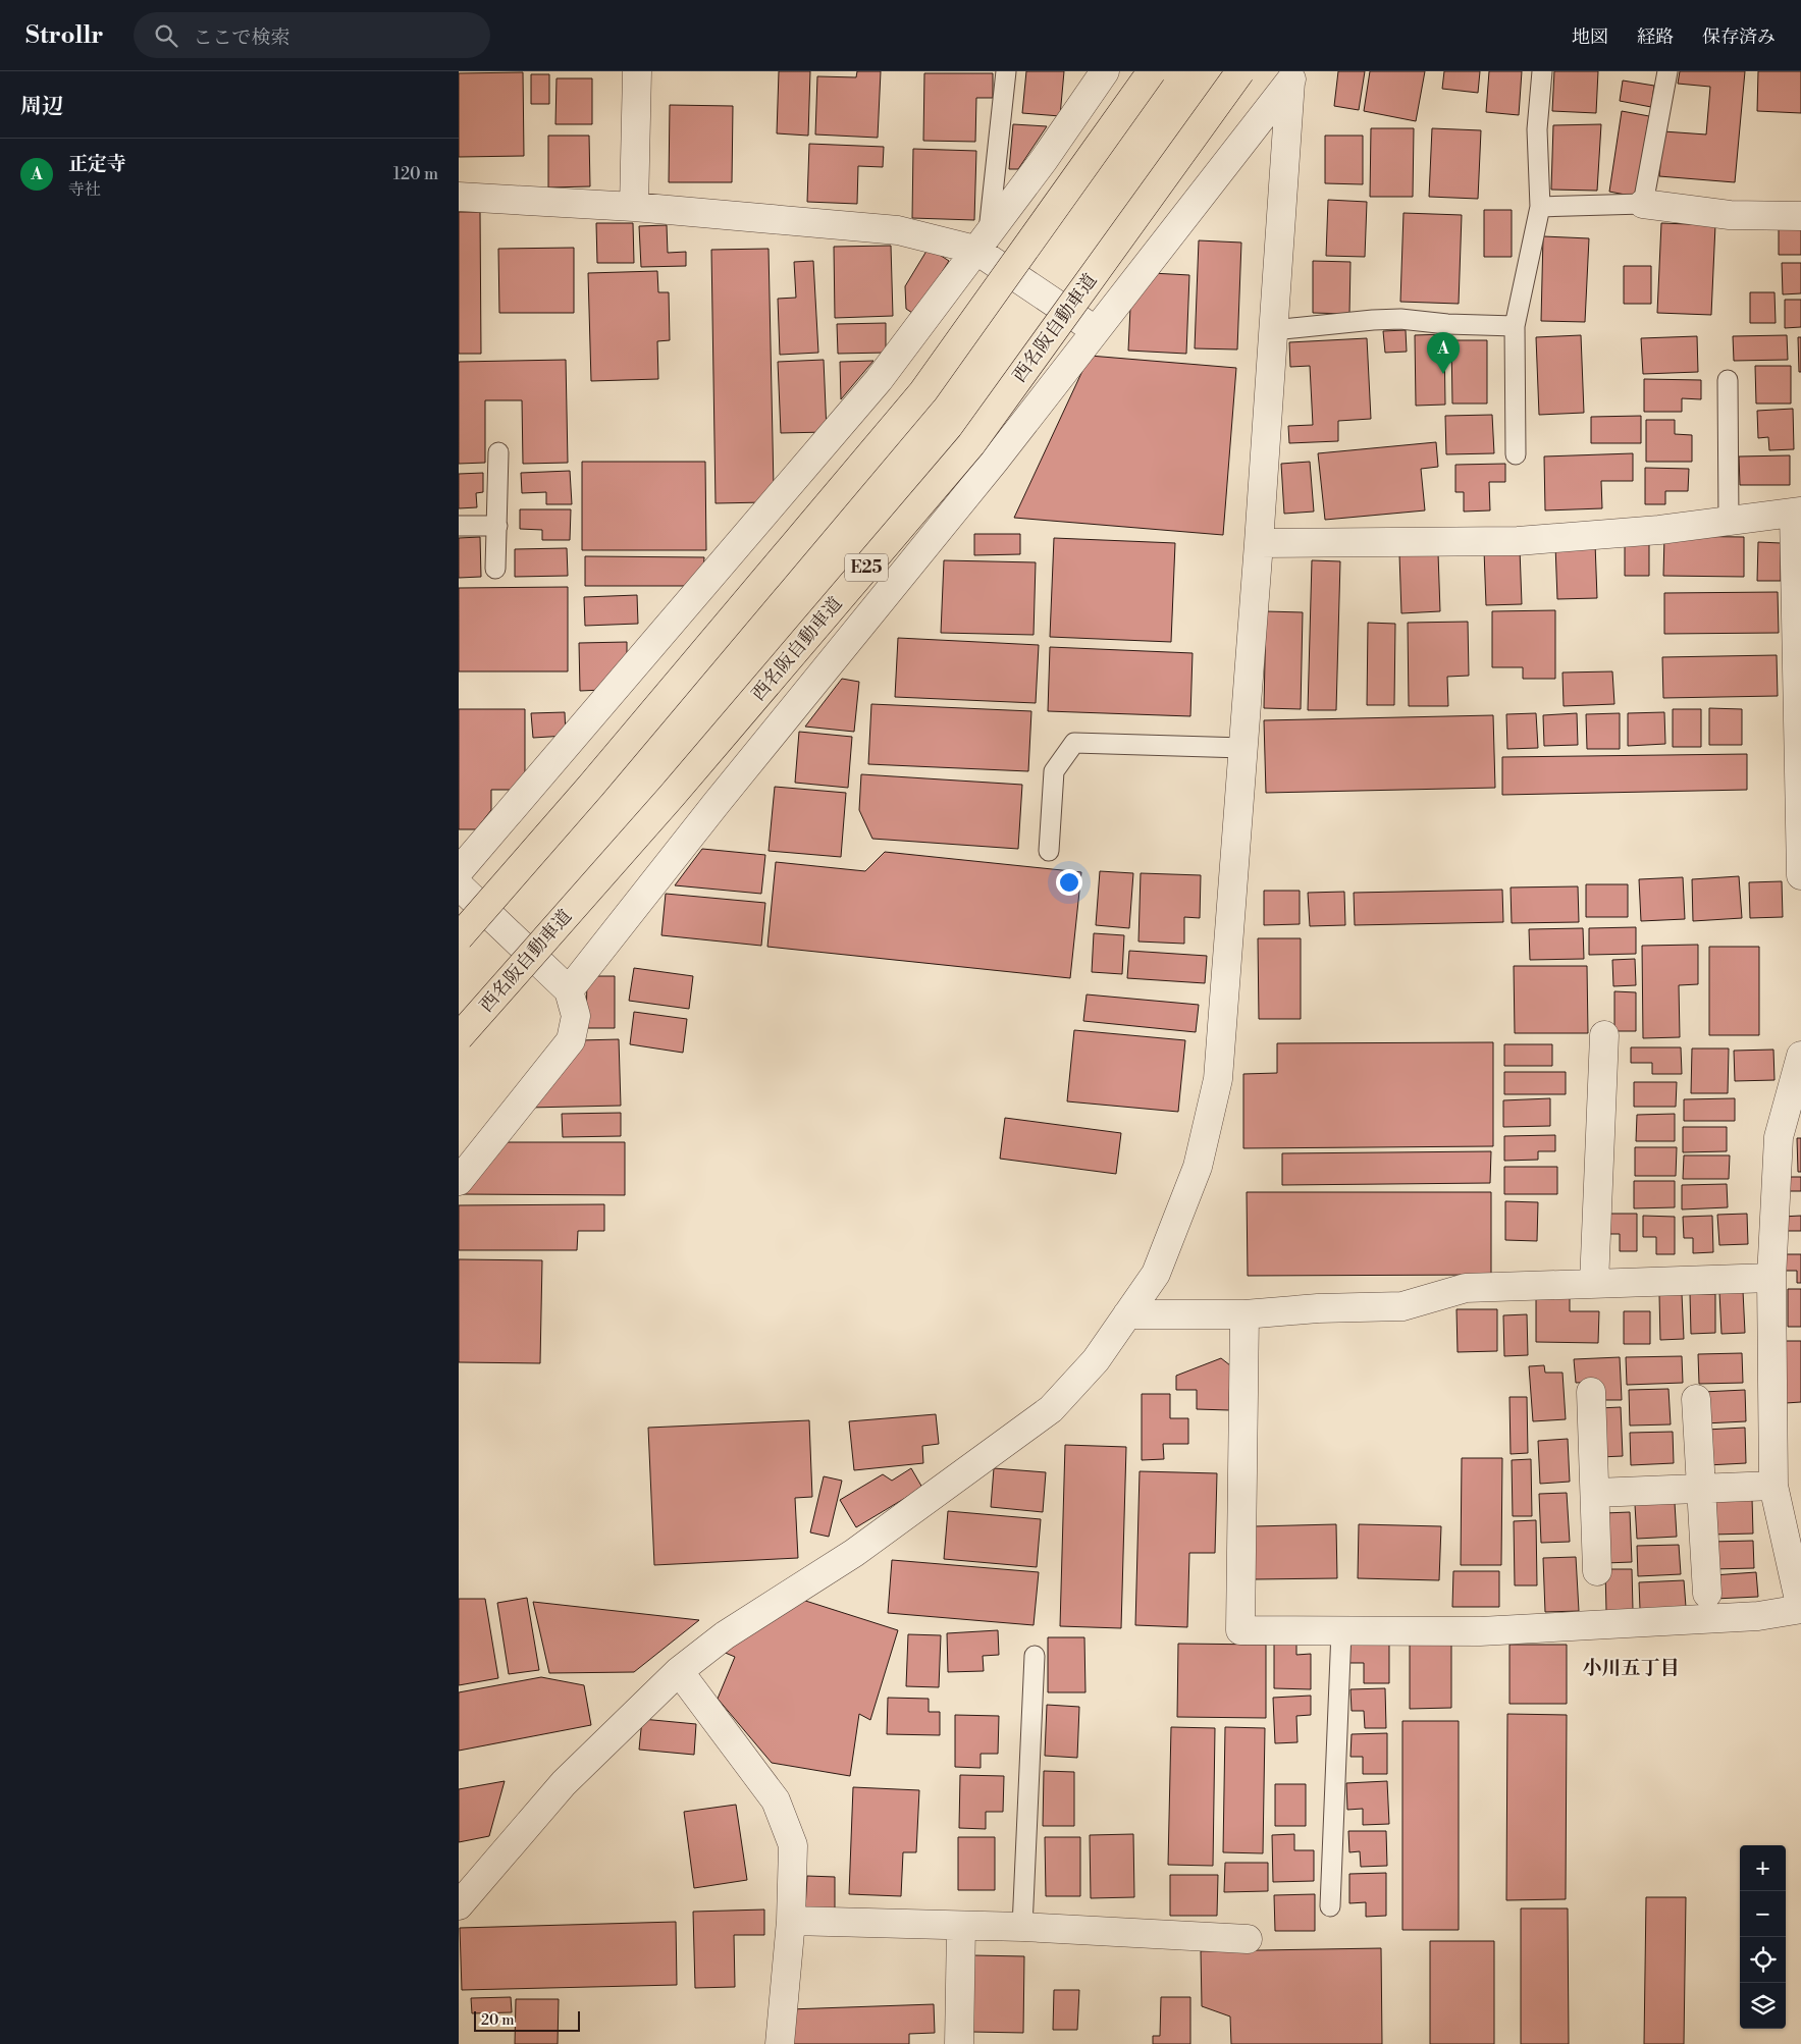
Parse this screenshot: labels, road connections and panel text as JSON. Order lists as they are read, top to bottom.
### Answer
{
  "streets": {
    "highway": ["西名阪自動車道", "E25"]
  },
  "districts": ["小川五丁目"],
  "scale_bar": "20 m",
  "page": {
    "header": "Strollr",
    "search": "ここで検索",
    "nav": ["地図", "経路", "保存済み"],
    "heading": "周辺",
    "list": [
      {
        "mark": "A",
        "name": "正定寺",
        "note": "寺社",
        "value": "120 m"
      }
    ],
    "pins": "A",
    "map_buttons": ["+", "−"],
    "scale": "20 m"
  }
}
